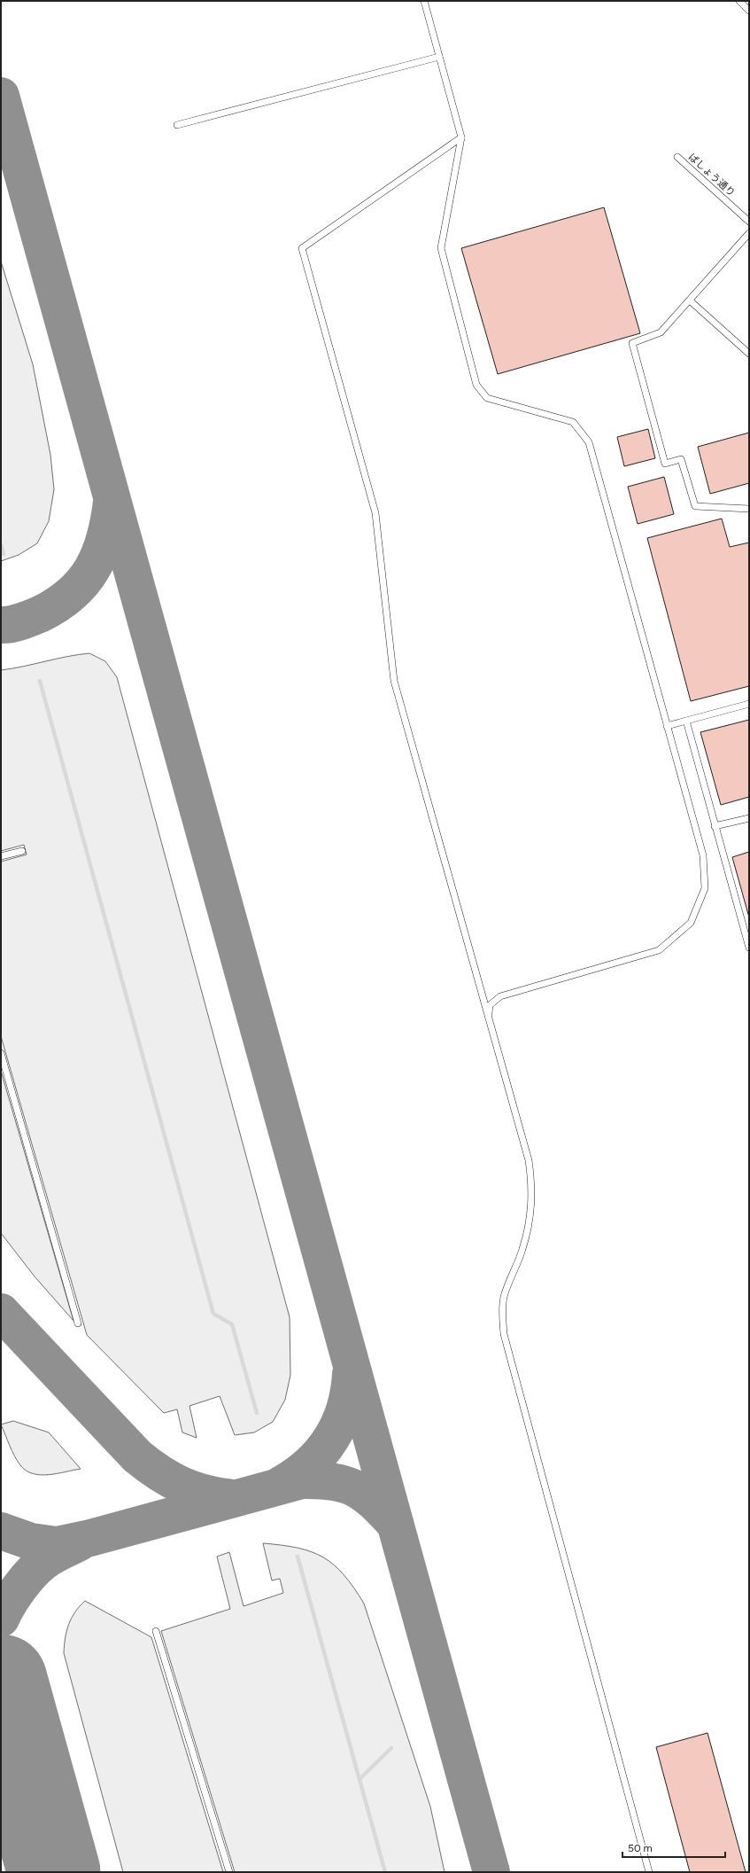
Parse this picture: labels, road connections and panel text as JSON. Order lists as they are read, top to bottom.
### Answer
{
  "streets": {
    "lane": ["ばしょう通り"]
  },
  "scale_bar": "50 m"
}
